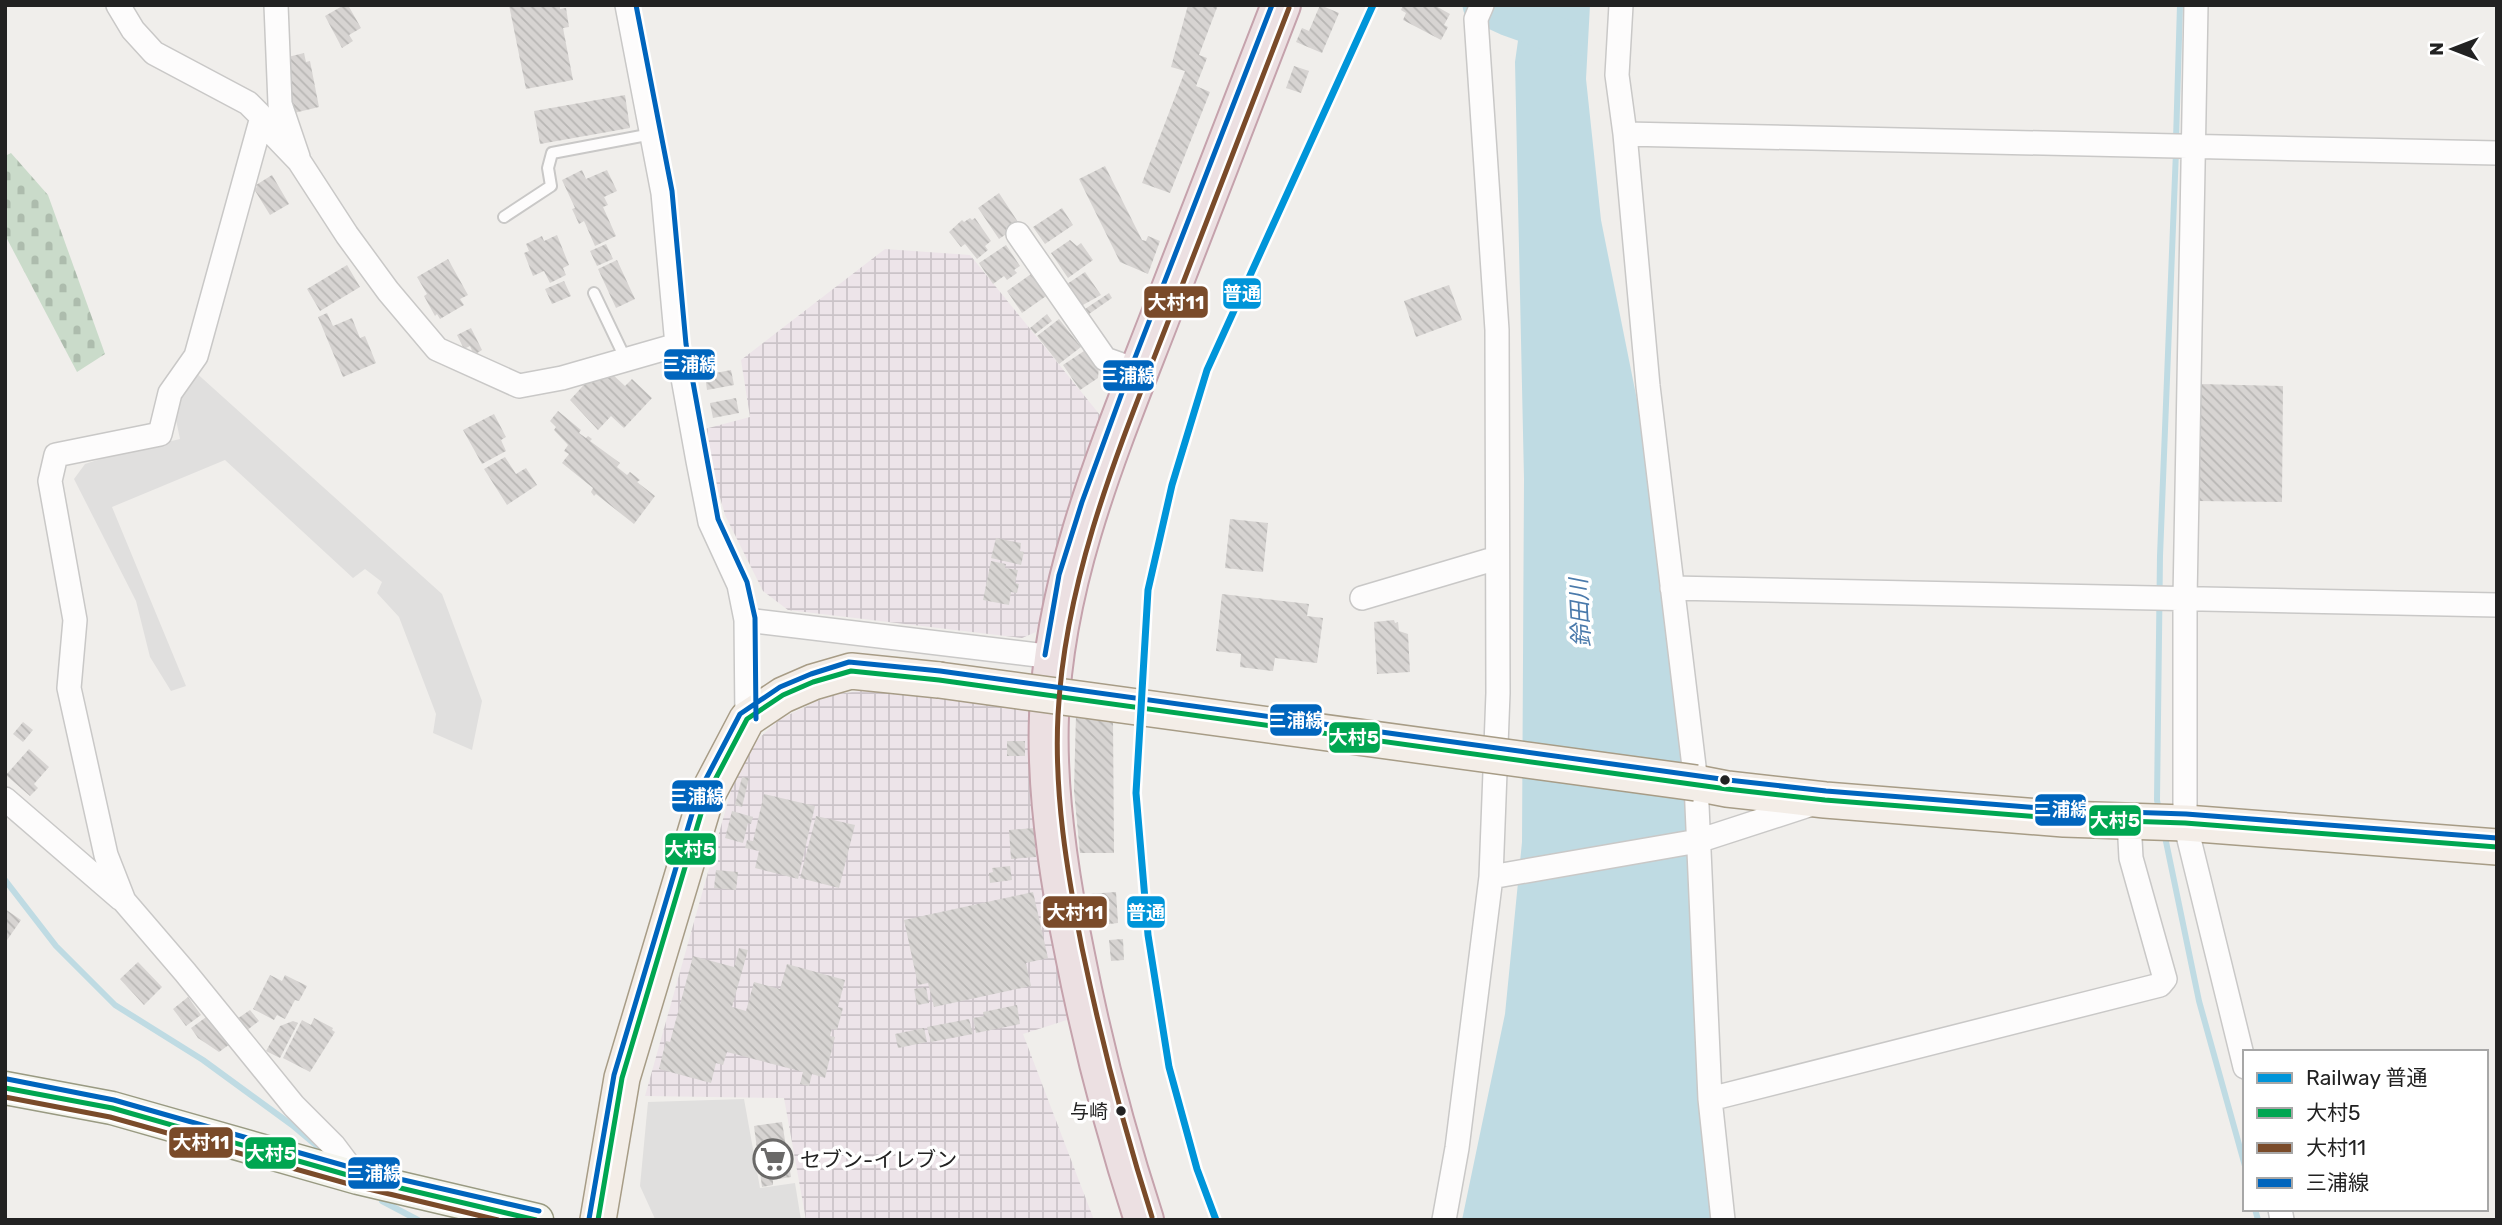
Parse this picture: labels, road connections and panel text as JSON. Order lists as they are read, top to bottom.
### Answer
{
  "water": ["鈴田川"],
  "places": {
    "other": ["与崎"],
    "supermarket": ["セブン-イレブン"]
  },
  "lines": [
    "rail line 普通",
    "transit line 三浦線",
    "transit line 大村11",
    "transit line 大村5"
  ],
  "legend": [
    "Railway 普通",
    "大村5",
    "大村11",
    "三浦線"
  ],
  "north": "left"
}
